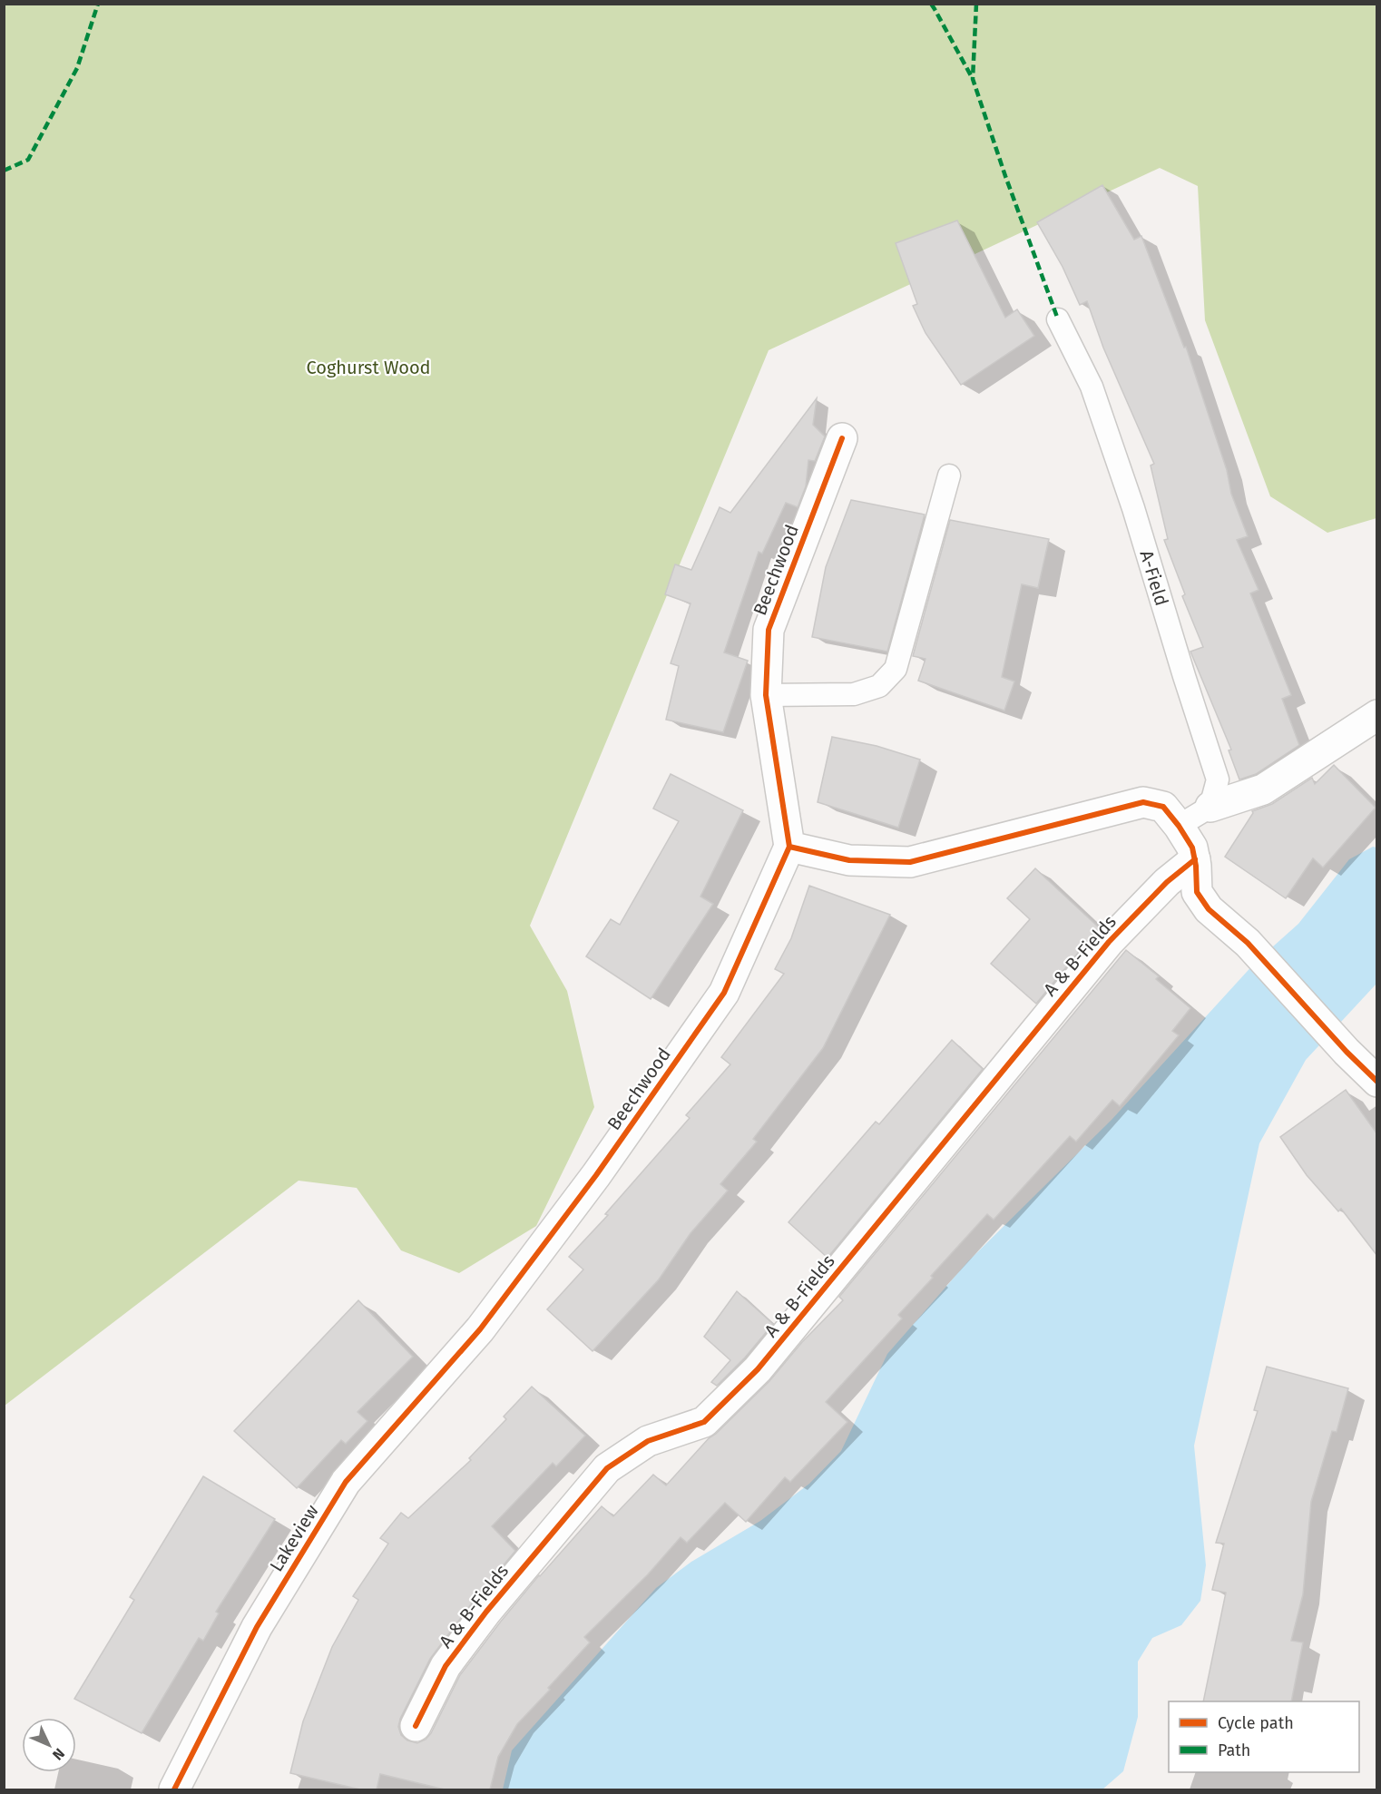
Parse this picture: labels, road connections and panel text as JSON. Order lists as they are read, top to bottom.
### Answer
{
  "streets": {
    "street": ["Beechwood", "A & B-Fields", "Lakeview"],
    "lane": ["A-Field"]
  },
  "crossings": [
    ["Beechwood", "Lakeview"]
  ],
  "parks": ["Coghurst Wood"],
  "legend": ["Cycle path", "Path"],
  "north": "bottom right"
}
